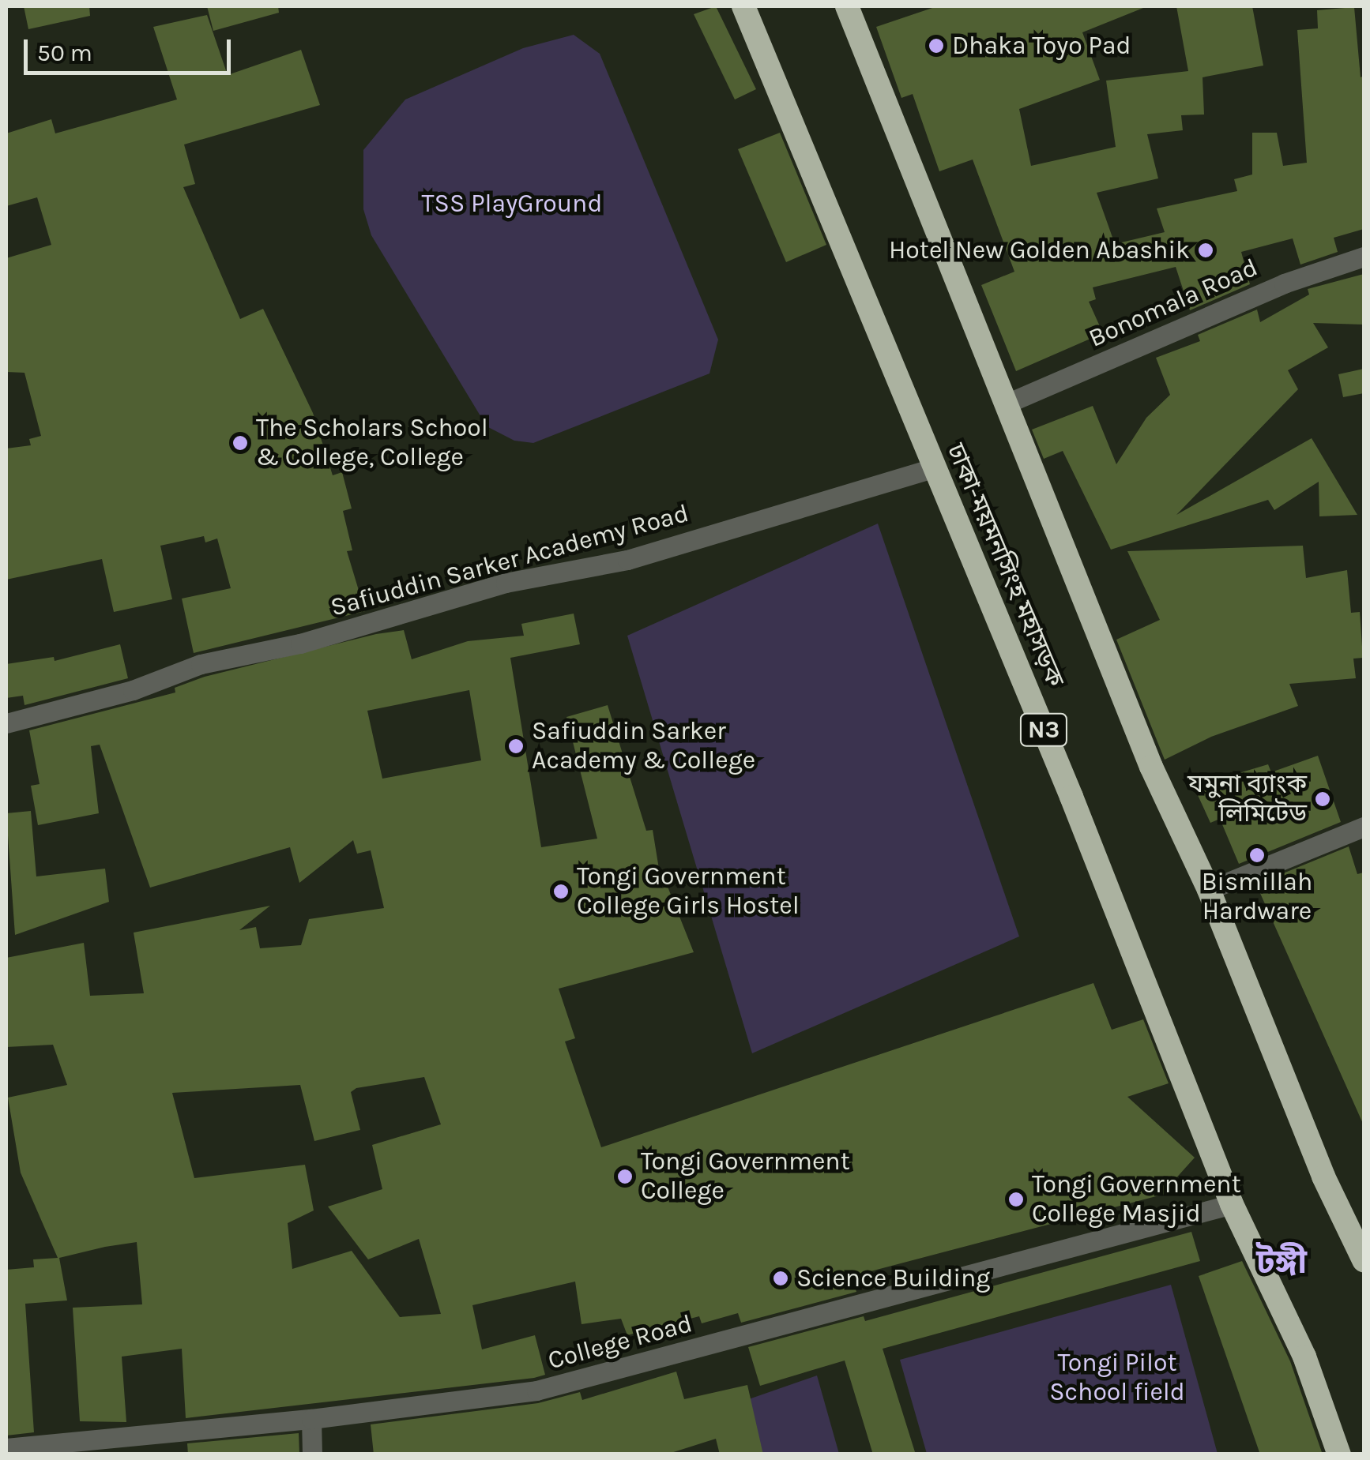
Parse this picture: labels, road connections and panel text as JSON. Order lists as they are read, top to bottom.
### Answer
{
  "streets": {
    "highway": ["ঢাকা-ময়মনসিংহ মহাসড়ক", "N3"],
    "street": ["Bonomala Road", "Safiuddin Sarker Academy Road", "College Road"]
  },
  "crossings": [
    ["Safiuddin Sarker Academy Road", "ঢাকা-ময়মনসিংহ মহাসড়ক"],
    ["ঢাকা-ময়মনসিংহ মহাসড়ক", "College Road"]
  ],
  "districts": ["টঙ্গী"],
  "parks": ["TSS PlayGround", "Tongi Pilot School field"],
  "places": [
    "Dhaka Toyo Pad",
    "Hotel New Golden Abashik",
    "The Scholars School & College, College",
    "Safiuddin Sarker Academy & College",
    "যমুনা ব্যাংক লিমিটেড",
    "Bismillah Hardware",
    "Tongi Government College Girls Hostel",
    "Tongi Government College",
    "Tongi Government College Masjid",
    "Science Building"
  ],
  "scale_bar": "50 m"
}
